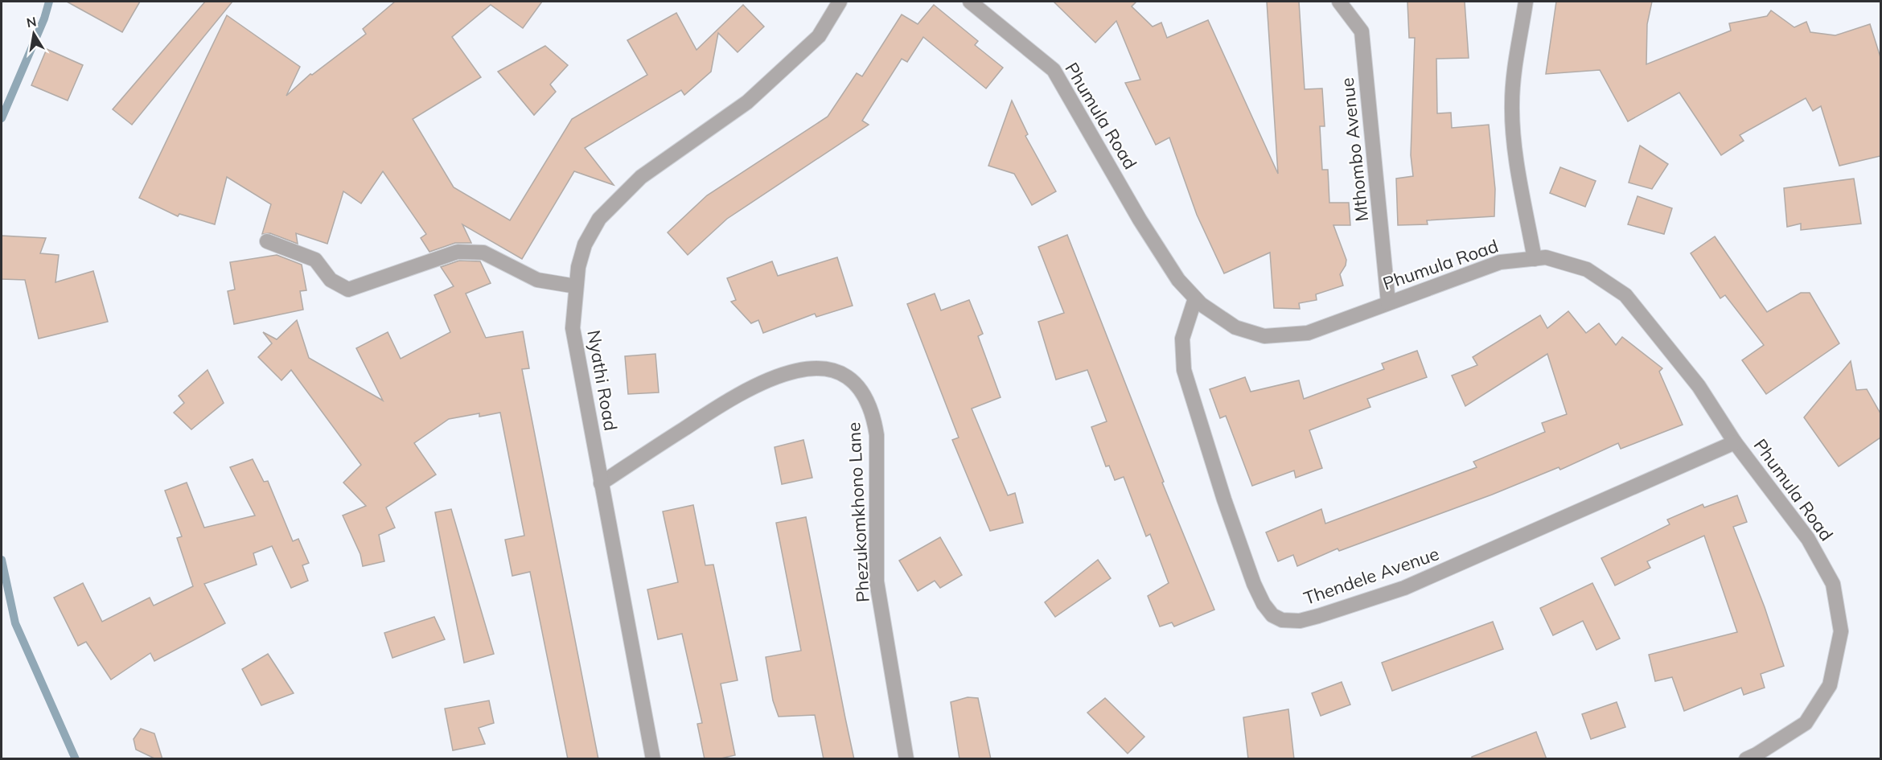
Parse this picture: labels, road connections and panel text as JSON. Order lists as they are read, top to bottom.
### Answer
{
  "streets": {
    "street": [
      "Phumula Road",
      "Mthombo Avenue",
      "Nyathi Road",
      "Phezukomkhono Lane",
      "Thendele Avenue"
    ]
  },
  "crossings": [
    ["Phumula Road", "Mthombo Avenue"],
    ["Phumula Road", "Thendele Avenue"],
    ["Nyathi Road", "Phezukomkhono Lane"]
  ],
  "north": "top"
}
